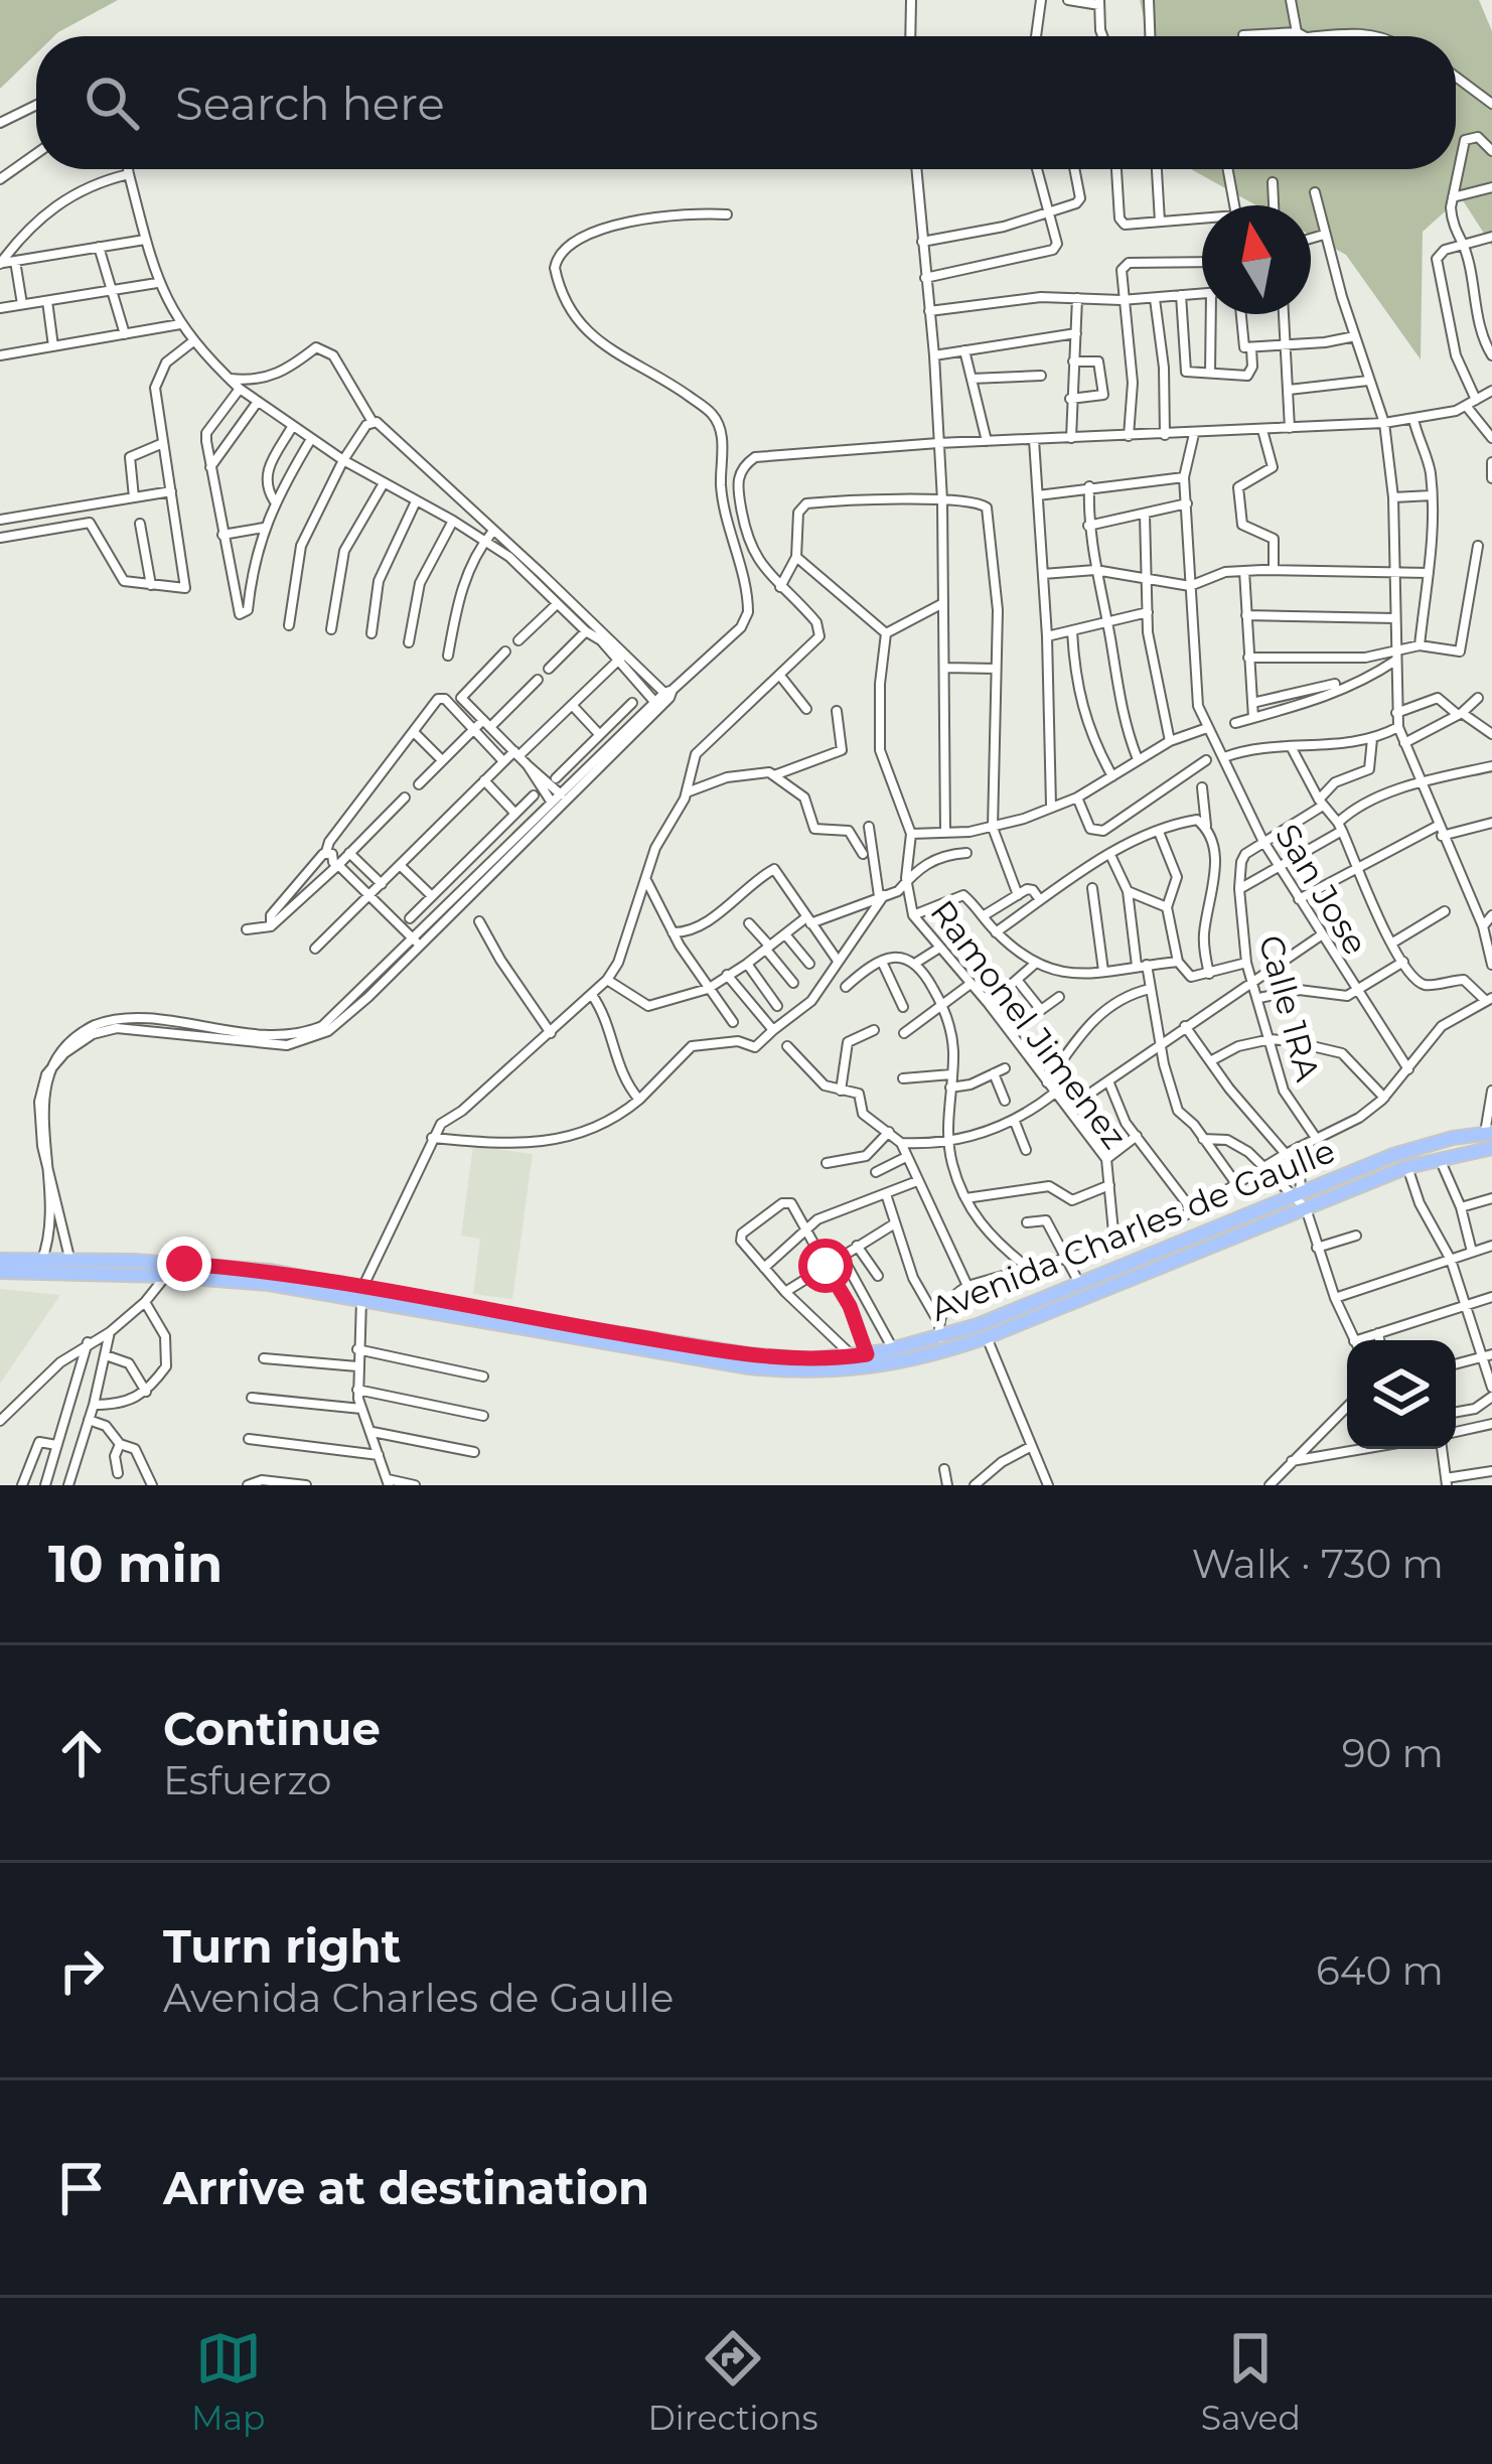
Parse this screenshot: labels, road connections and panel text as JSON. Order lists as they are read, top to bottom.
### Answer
{
  "streets": {
    "main road": ["Avenida Charles de Gaulle"],
    "street": ["San Jose", "Calle 1RA", "Ramonel Jimenez"]
  },
  "north": "top",
  "page": {
    "search": "Search here",
    "heading": ["10 min", "Walk · 730 m"],
    "list": [
      ["Continue", "Esfuerzo", "90 m"],
      ["Turn right", "Avenida Charles de Gaulle", "640 m"],
      "Arrive at destination"
    ],
    "nav": ["Map", "Directions", "Saved"]
  }
}
